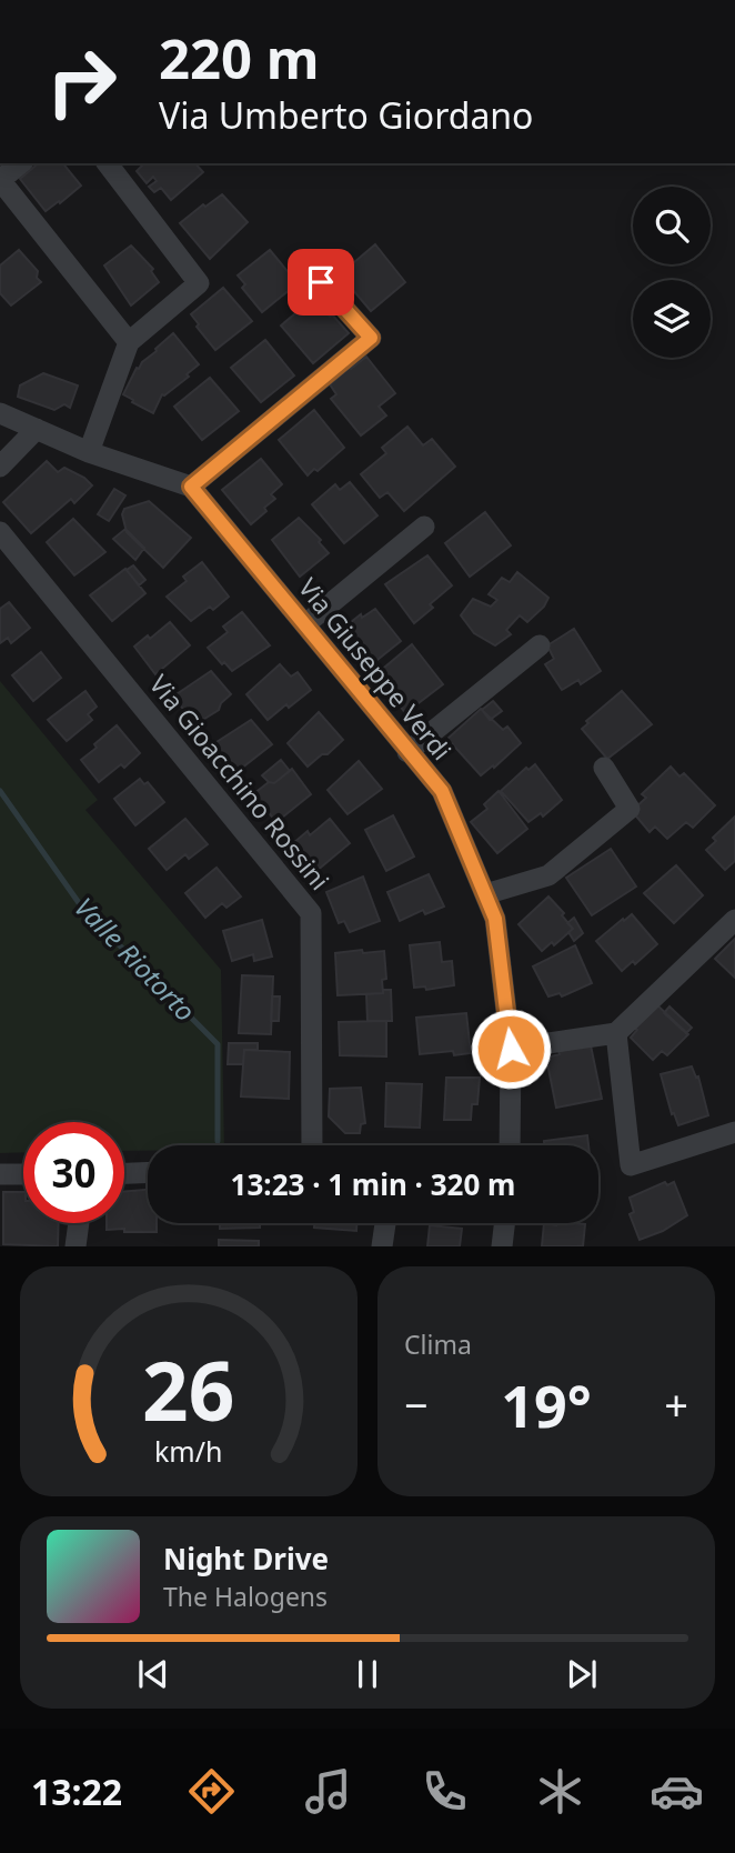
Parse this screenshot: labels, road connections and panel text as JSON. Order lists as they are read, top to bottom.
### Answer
{
  "streets": {
    "street": ["Via Giuseppe Verdi", "Via Gioacchino Rossini"]
  },
  "water": ["Valle Riotorto"],
  "page": {
    "turn": ["220 m", "Via Umberto Giordano"],
    "limit": "30",
    "trip": "13:23 · 1 min · 320 m",
    "tile": "Clima",
    "heat": ["−", "19°", "+"],
    "song": ["Night Drive", "The Halogens"],
    "tabs": "13:22",
    "gauge": ["26", "km/h"]
  }
}
